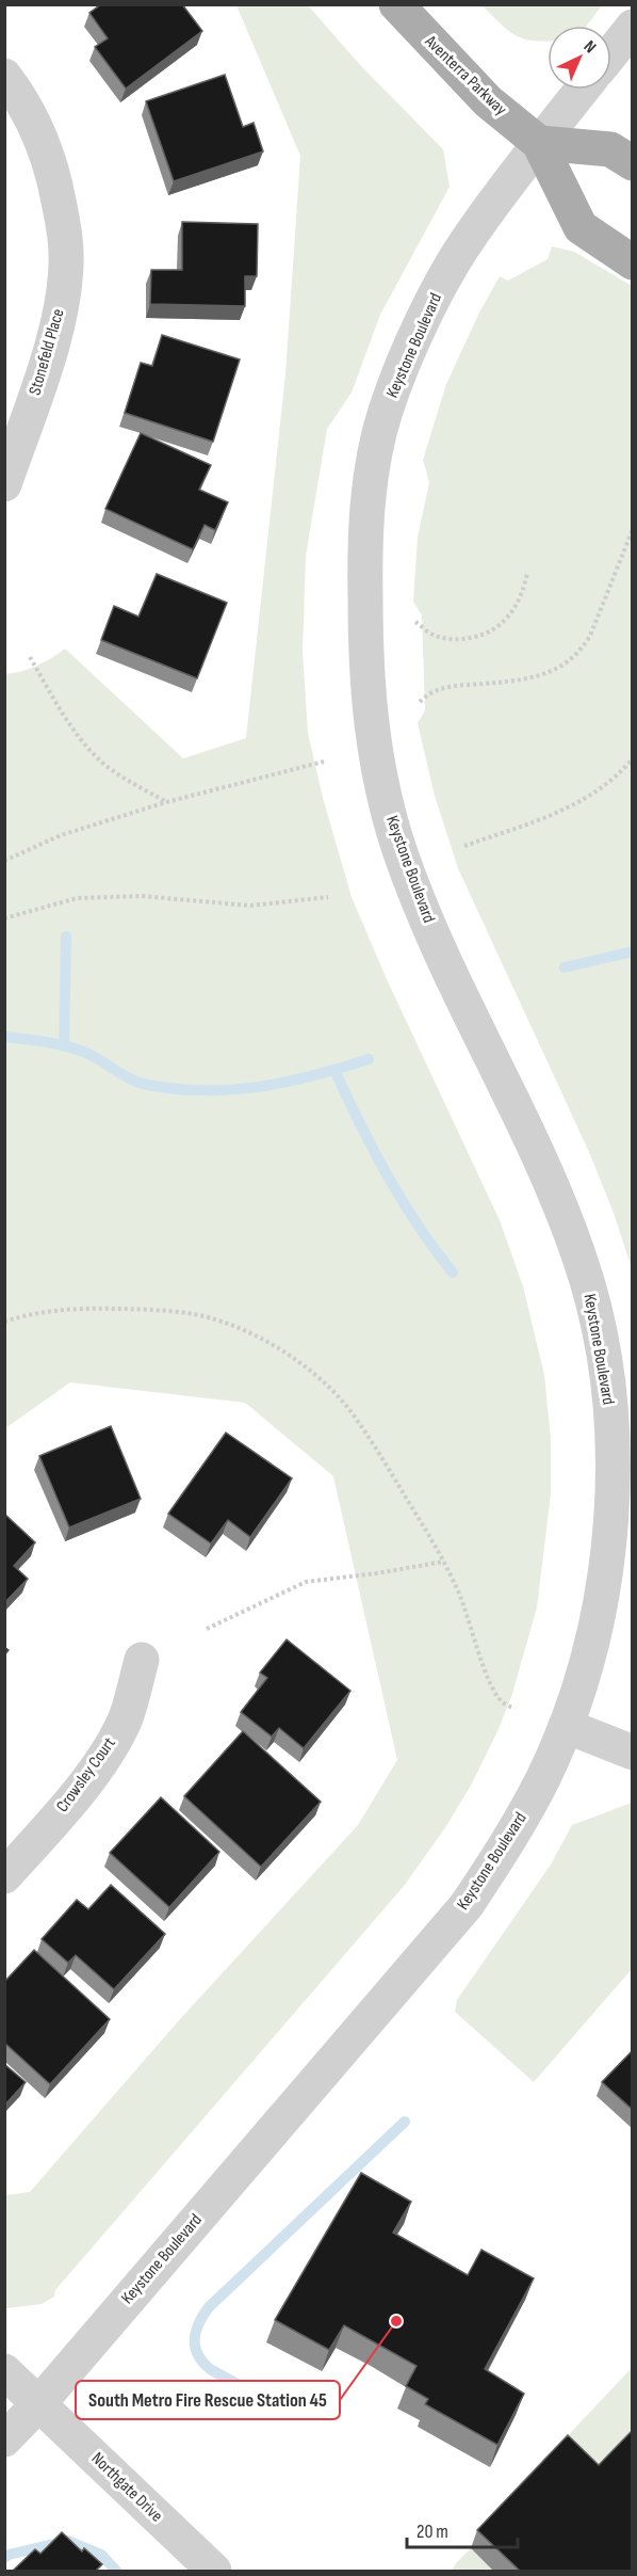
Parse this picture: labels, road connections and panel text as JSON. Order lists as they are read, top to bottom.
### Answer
{
  "streets": {
    "main road": ["Aventerra Parkway"],
    "street": [
      "Keystone Boulevard",
      "Stonefeld Place",
      "Crowsley Court",
      "Northgate Drive"
    ]
  },
  "crossings": [
    ["Aventerra Parkway", "Keystone Boulevard"],
    ["Keystone Boulevard", "Northgate Drive"]
  ],
  "places": ["South Metro Fire Rescue Station 45"],
  "scale_bar": "20 m",
  "north": "top right"
}
